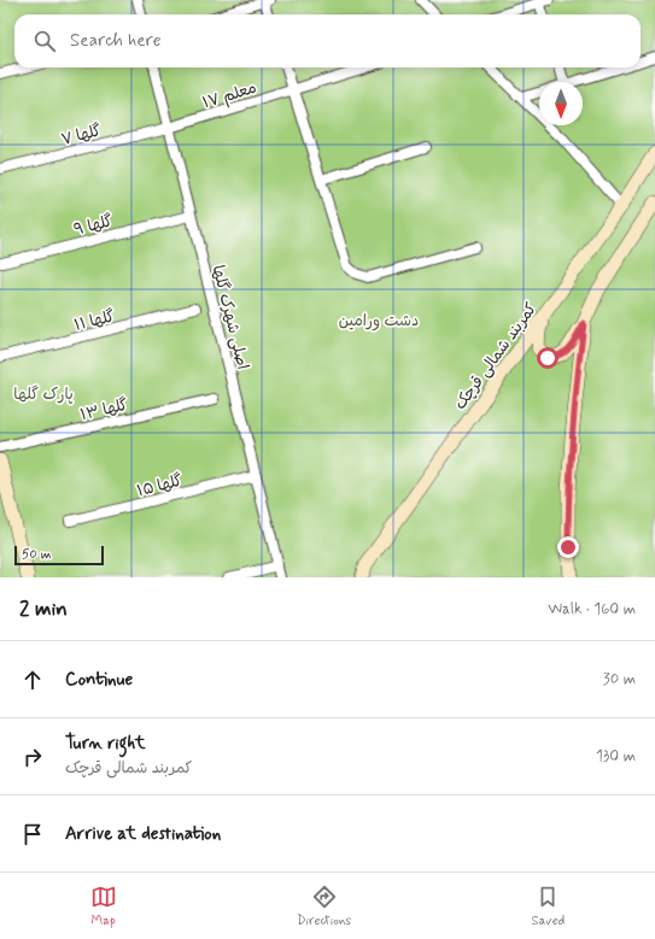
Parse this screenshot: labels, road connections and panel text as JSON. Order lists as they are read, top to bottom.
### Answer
{
  "streets": {
    "main road": ["کمربند شمالی قرچک"],
    "street": [
      "معلم ۱۷",
      "گلها ۷",
      "گلها ۹",
      "اصلی شهرک گلها",
      "گلها ۱۱",
      "گلها ۱۳",
      "گلها ۱۵"
    ]
  },
  "crossings": [
    ["معلم ۱۷", "گلها ۷"],
    ["معلم ۱۷", "اصلی شهرک گلها"],
    ["گلها ۷", "اصلی شهرک گلها"],
    ["گلها ۹", "اصلی شهرک گلها"],
    ["اصلی شهرک گلها", "گلها ۱۵"]
  ],
  "parks": ["دشت ورامین", "پارک گلها"],
  "scale_bar": "50 m",
  "north": "bottom",
  "page": {
    "search": "Search here",
    "scale": "50 m",
    "heading": ["2 min", "Walk · 160 m"],
    "list": [
      ["Continue", "30 m"],
      ["Turn right", "کمربند شمالی قرچک", "130 m"],
      "Arrive at destination"
    ],
    "nav": ["Map", "Directions", "Saved"]
  }
}
